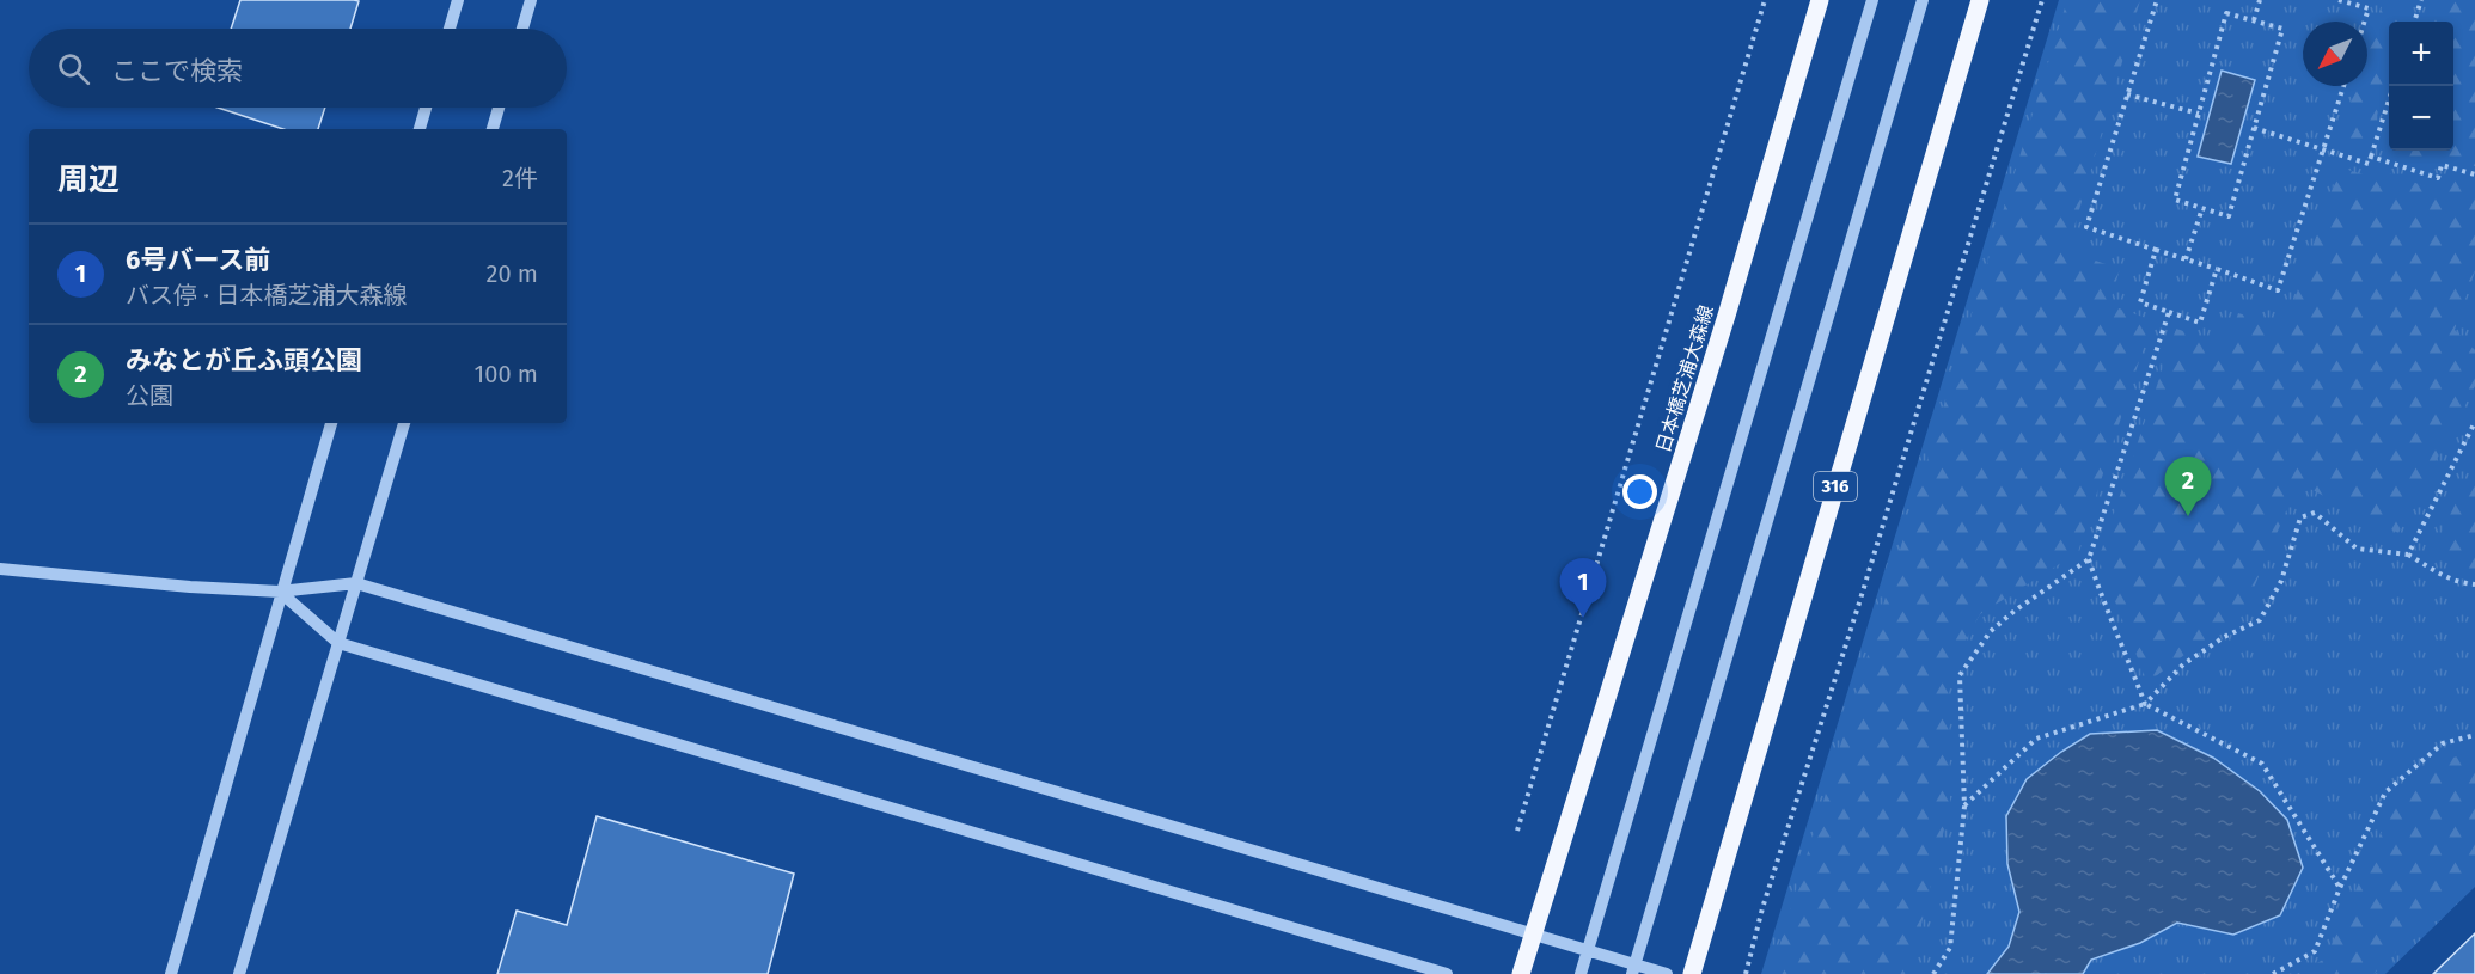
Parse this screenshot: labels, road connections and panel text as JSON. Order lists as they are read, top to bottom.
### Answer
{
  "streets": {
    "main road": ["日本橋芝浦大森線", "316"]
  },
  "north": "bottom left",
  "page": {
    "map_buttons": ["+", "−"],
    "search": "ここで検索",
    "heading": ["周辺", "2件"],
    "list": [
      {
        "mark": "1",
        "name": "6号バース前",
        "note": "バス停 · 日本橋芝浦大森線",
        "value": "20 m"
      },
      {
        "mark": "2",
        "name": "みなとが丘ふ頭公園",
        "note": "公園",
        "value": "100 m"
      }
    ],
    "pins": ["2", "1"]
  }
}
